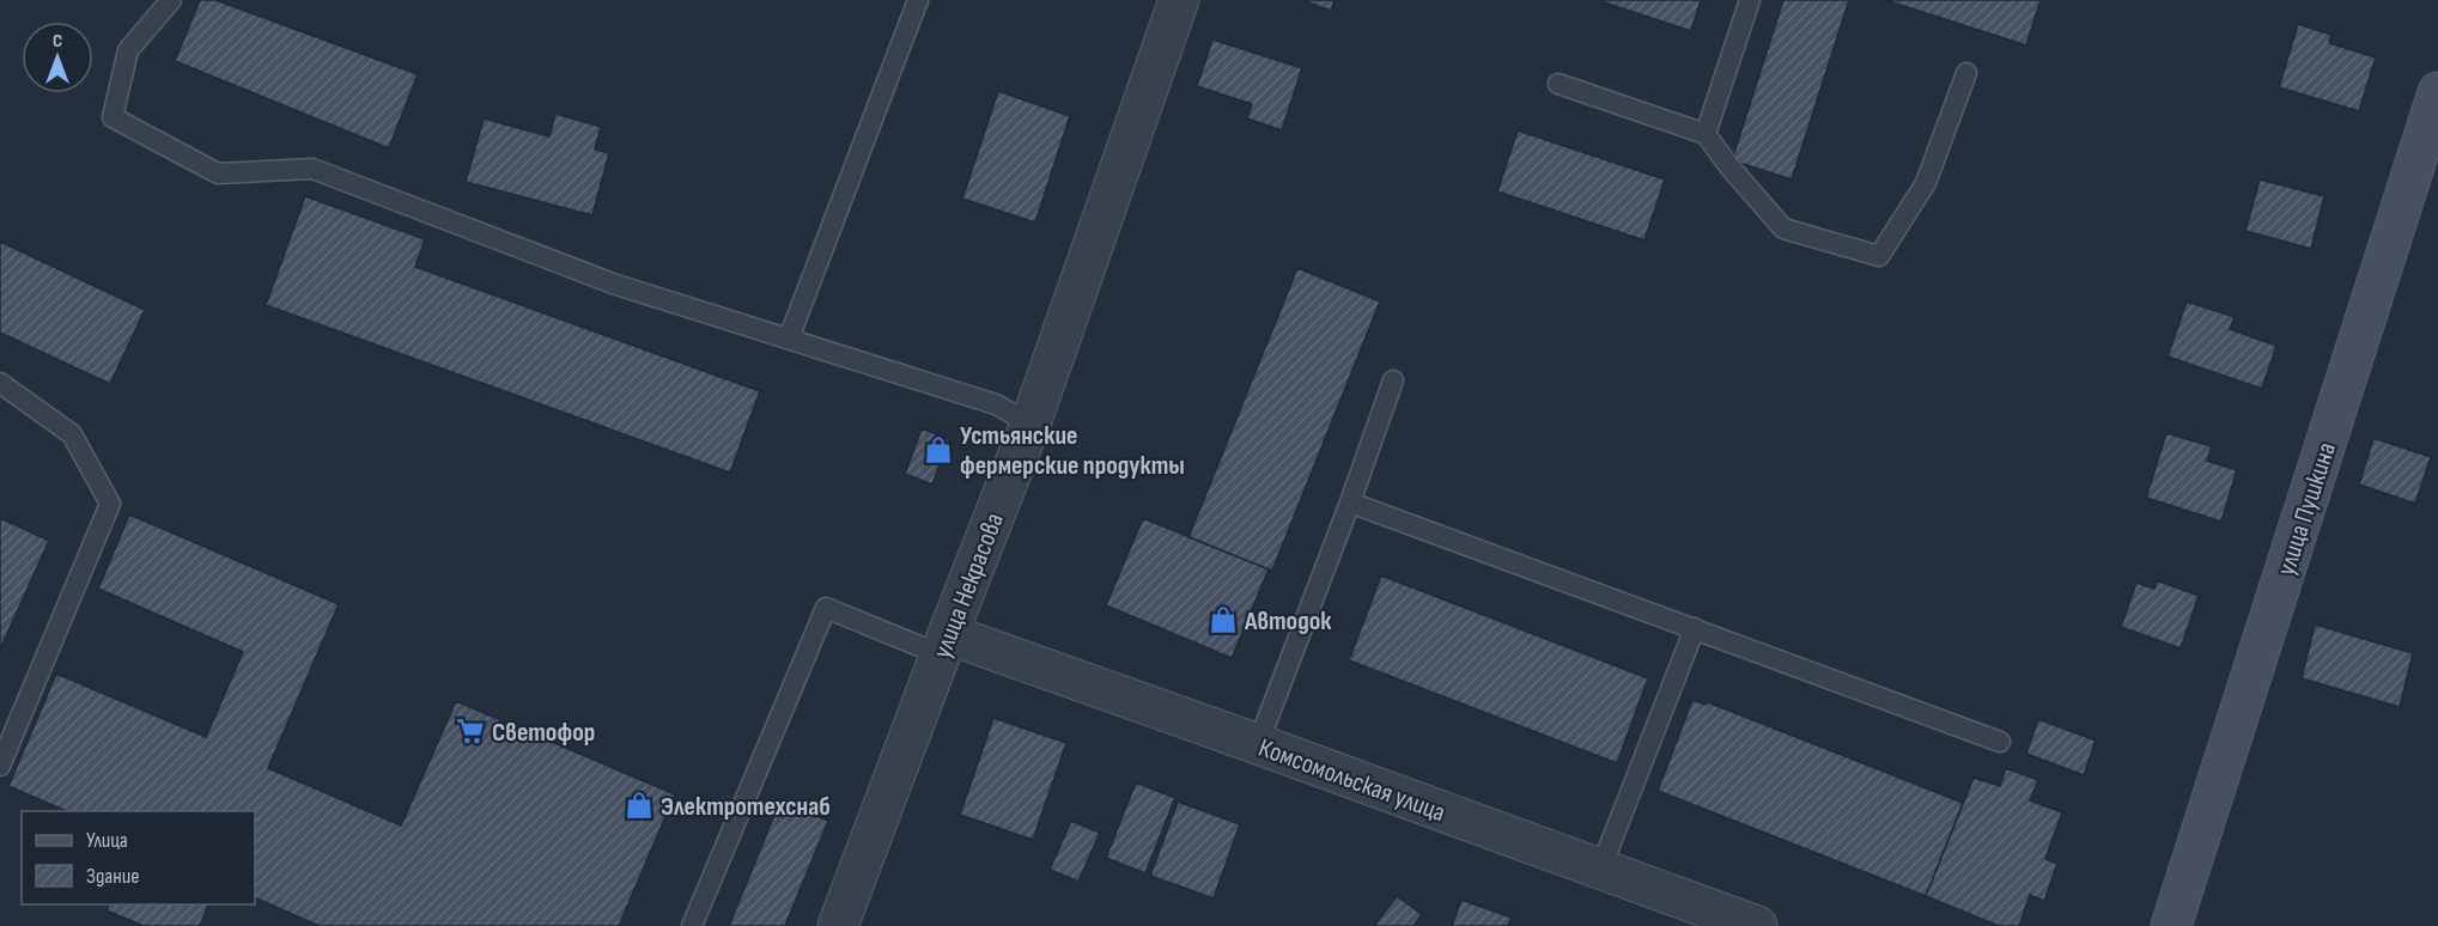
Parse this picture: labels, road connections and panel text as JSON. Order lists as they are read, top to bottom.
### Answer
{
  "streets": {
    "main road": ["улица Пушкина"],
    "street": ["улица Некрасова", "Комсомольская улица"]
  },
  "crossings": [
    ["улица Некрасова", "Комсомольская улица"]
  ],
  "places": {
    "shop": ["Устьянские фермерские продукты", "Автодок", "Электротехснаб"],
    "supermarket": ["Светофор"]
  },
  "legend": ["Улица", "Здание"],
  "north": "top"
}
